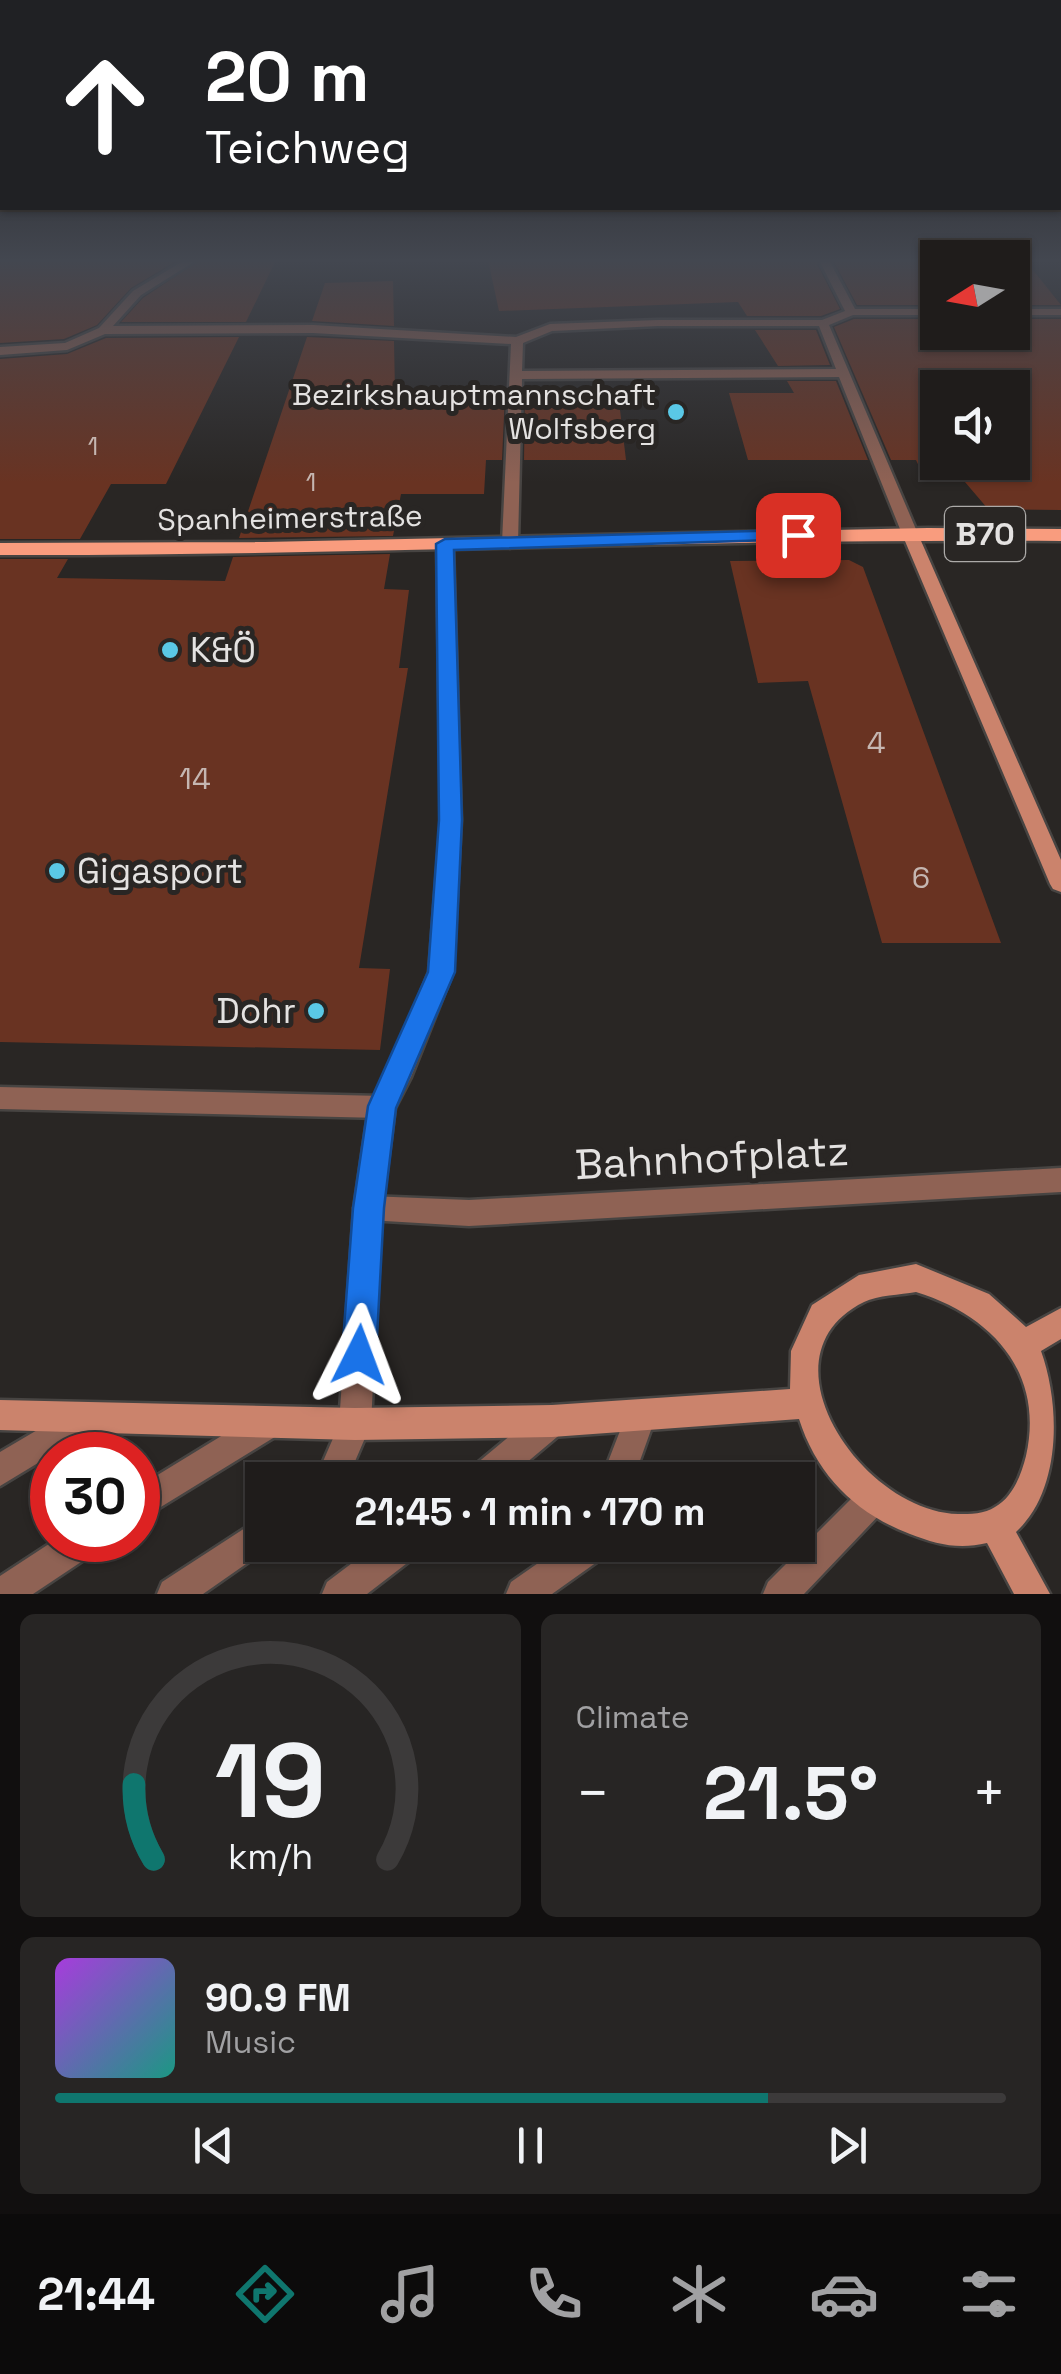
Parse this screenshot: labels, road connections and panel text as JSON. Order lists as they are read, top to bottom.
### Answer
{
  "streets": {
    "main road": ["Spanheimerstraße", "B70"],
    "street": ["Bahnhofplatz"]
  },
  "places": [
    "Bezirkshauptmannschaft Wolfsberg",
    "K&Ö",
    "Gigasport",
    "Dohr"
  ],
  "house_numbers": [
    "1",
    "1",
    "4",
    "14",
    "6"
  ],
  "north": "left",
  "page": {
    "turn": ["20 m", "Teichweg"],
    "limit": "30",
    "trip": "21:45 · 1 min · 170 m",
    "tile": "Climate",
    "heat": ["−", "21.5°", "+"],
    "song": ["90.9 FM", "Music"],
    "tabs": "21:44",
    "gauge": ["19", "km/h"]
  }
}
